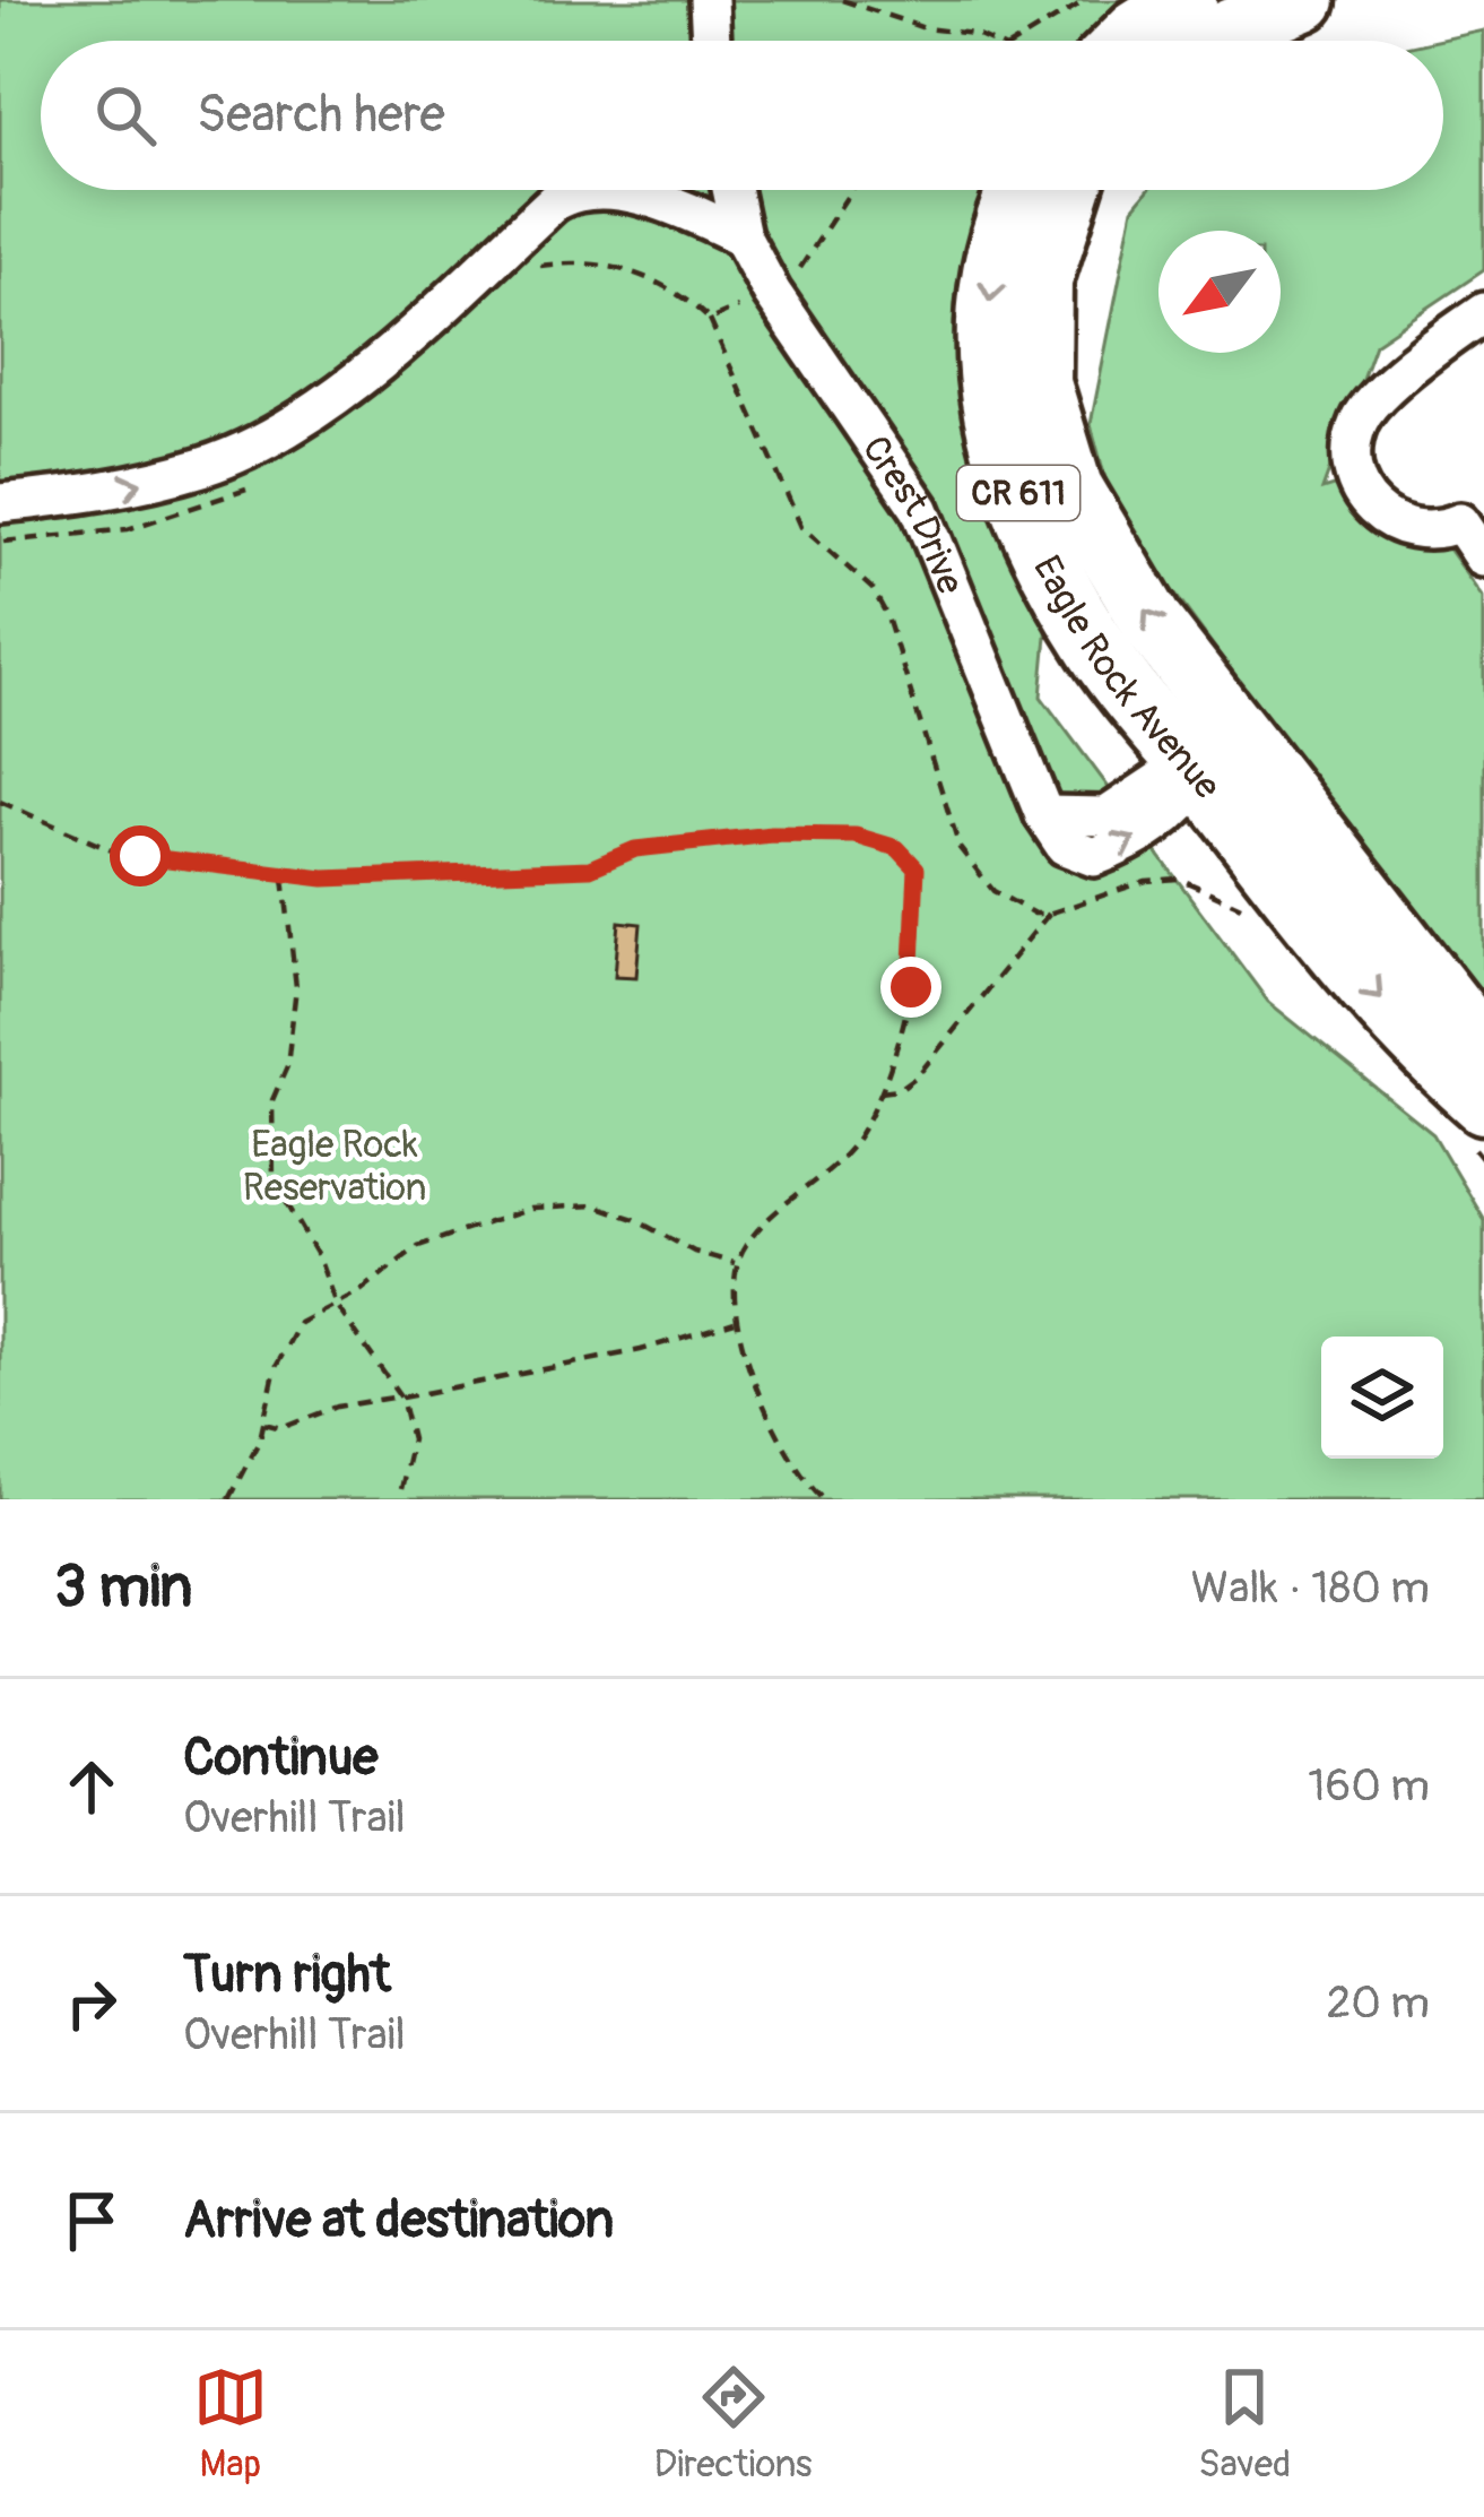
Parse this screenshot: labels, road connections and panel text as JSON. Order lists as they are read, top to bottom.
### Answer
{
  "streets": {
    "main road": ["CR 611", "Eagle Rock Avenue"],
    "street": ["Crest Drive"]
  },
  "crossings": [
    ["Crest Drive", "Eagle Rock Avenue"]
  ],
  "parks": ["Eagle Rock Reservation"],
  "north": "bottom left",
  "page": {
    "search": "Search here",
    "heading": ["3 min", "Walk · 180 m"],
    "list": [
      ["Continue", "Overhill Trail", "160 m"],
      ["Turn right", "Overhill Trail", "20 m"],
      "Arrive at destination"
    ],
    "nav": ["Map", "Directions", "Saved"]
  }
}
